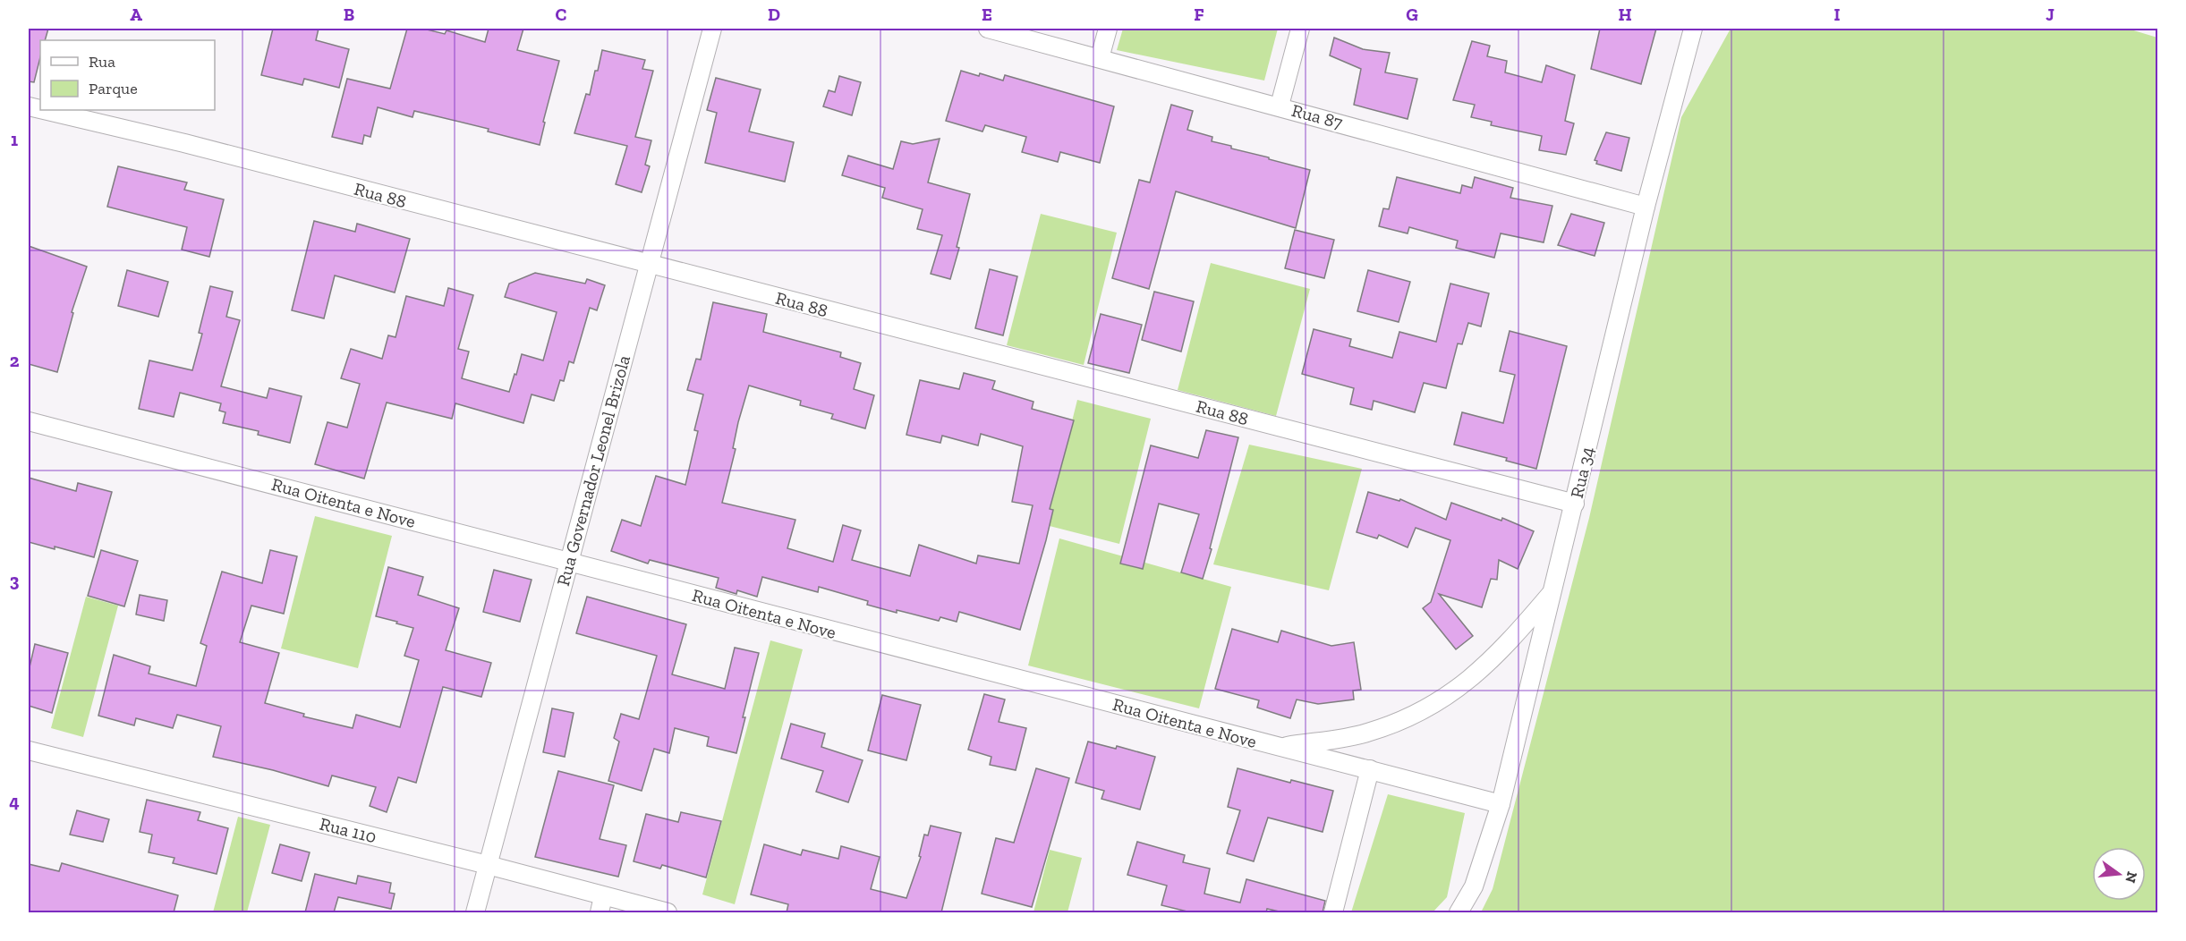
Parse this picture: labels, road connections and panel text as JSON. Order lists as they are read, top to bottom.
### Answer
{
  "streets": {
    "street": [
      "Rua 87",
      "Rua 88",
      "Rua Governador Leonel Brizola",
      "Rua 34",
      "Rua Oitenta e Nove",
      "Rua 110"
    ]
  },
  "crossings": [
    ["Rua 87", "Rua 34"],
    ["Rua 88", "Rua Governador Leonel Brizola"],
    ["Rua 88", "Rua 34"],
    ["Rua Governador Leonel Brizola", "Rua Oitenta e Nove"],
    ["Rua Governador Leonel Brizola", "Rua 110"],
    ["Rua 34", "Rua Oitenta e Nove"]
  ],
  "legend": ["Rua", "Parque"],
  "north": "right",
  "grid": {
    "columns": [
      "A",
      "B",
      "C",
      "D",
      "E",
      "F",
      "G",
      "H",
      "I",
      "J"
    ],
    "rows": [
      "1",
      "2",
      "3",
      "4"
    ]
  }
}
